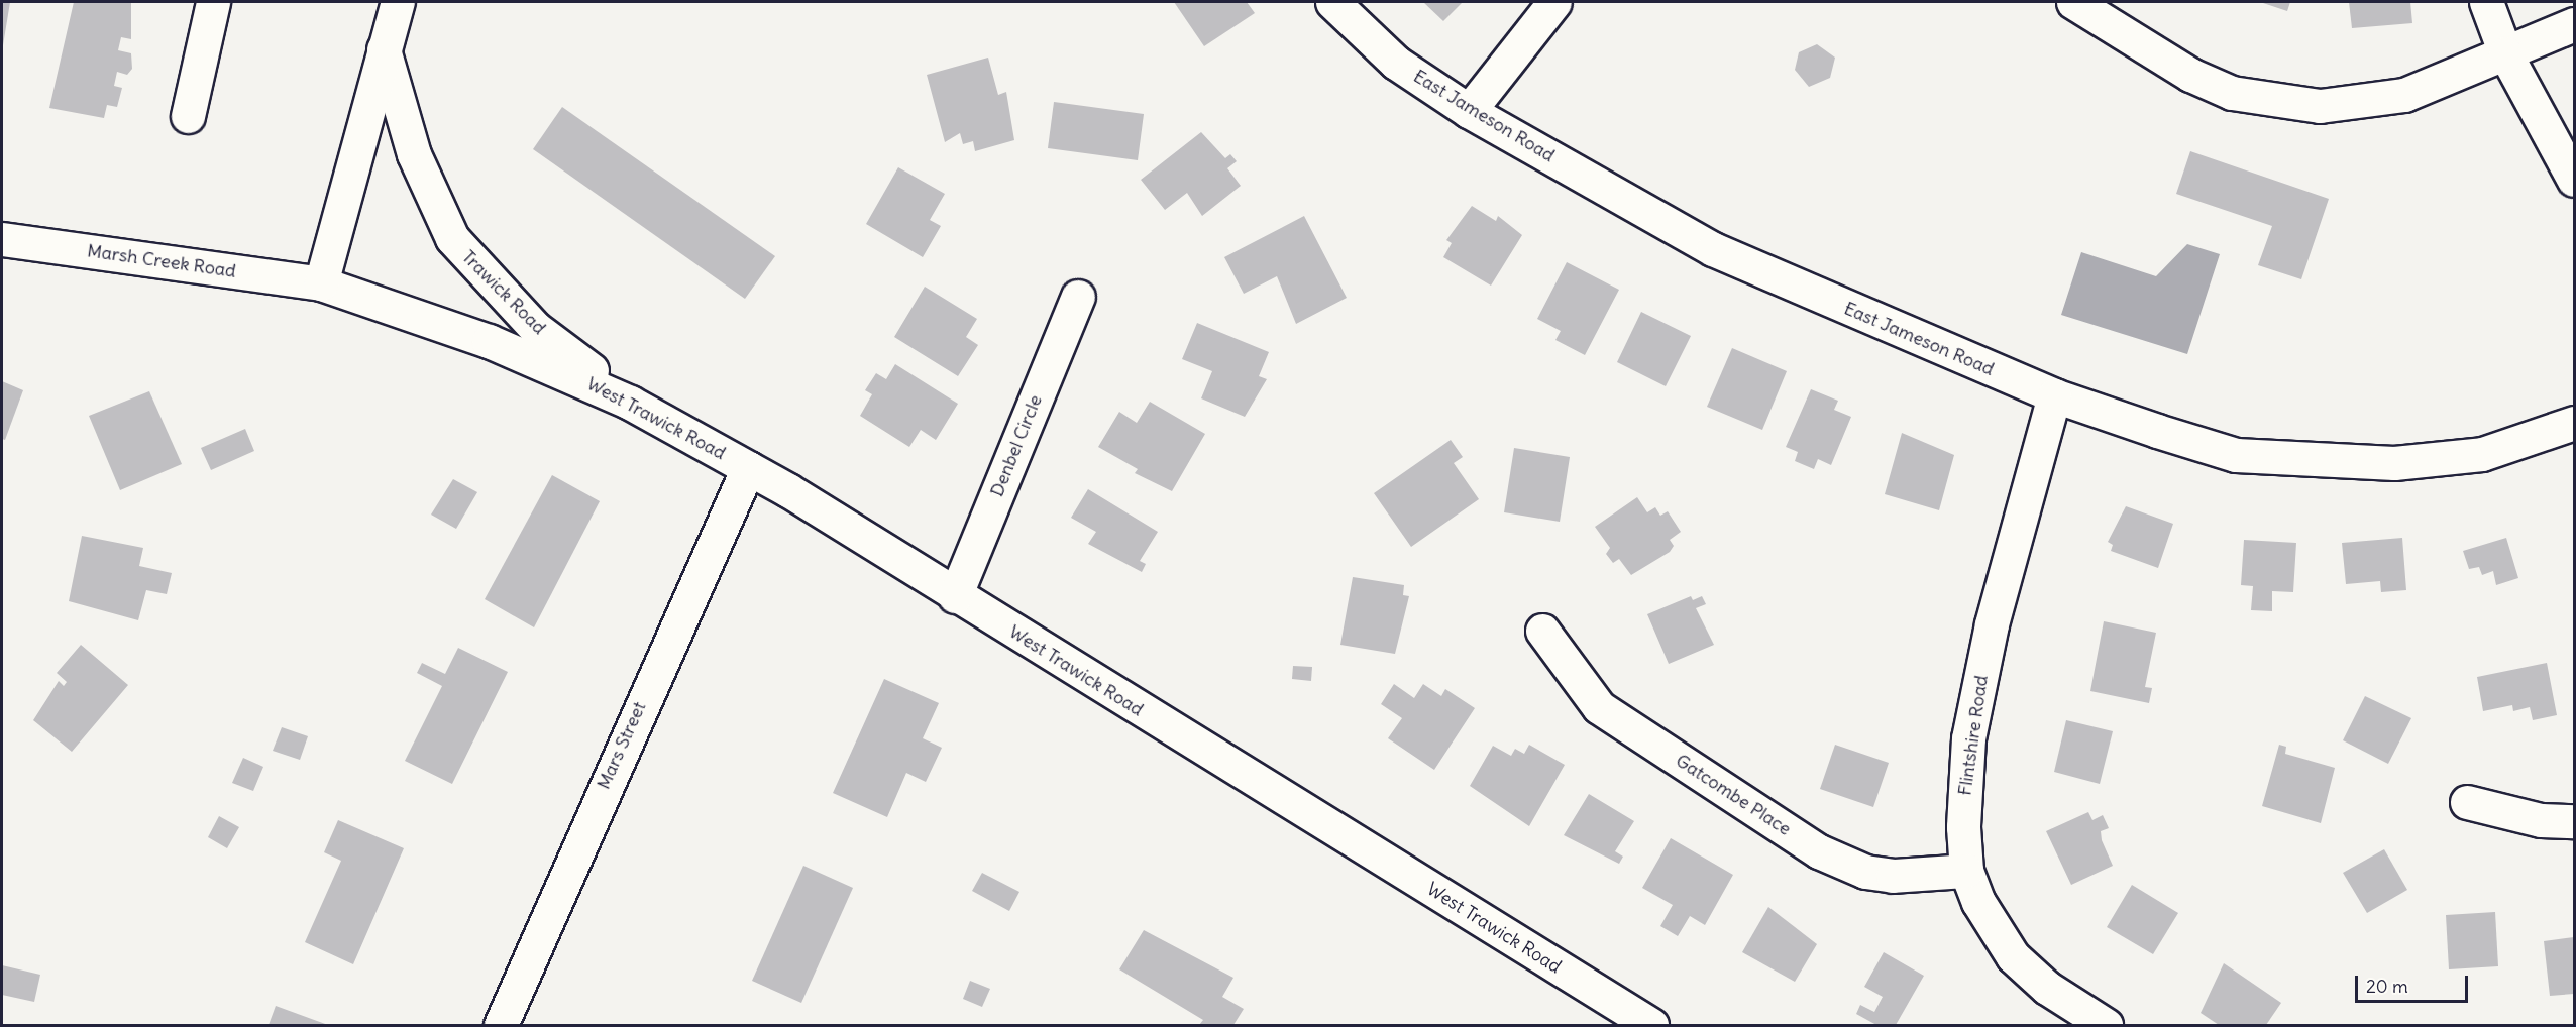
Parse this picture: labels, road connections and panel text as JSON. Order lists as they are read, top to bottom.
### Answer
{
  "streets": {
    "street": [
      "East Jameson Road",
      "Marsh Creek Road",
      "Trawick Road",
      "West Trawick Road",
      "Denbel Circle",
      "Flintshire Road",
      "Mars Street",
      "Gatcombe Place"
    ]
  },
  "crossings": [
    ["East Jameson Road", "Flintshire Road"],
    ["Marsh Creek Road", "West Trawick Road"],
    ["Trawick Road", "West Trawick Road"],
    ["West Trawick Road", "Denbel Circle"],
    ["West Trawick Road", "Mars Street"],
    ["Flintshire Road", "Gatcombe Place"]
  ],
  "scale_bar": "20 m"
}
